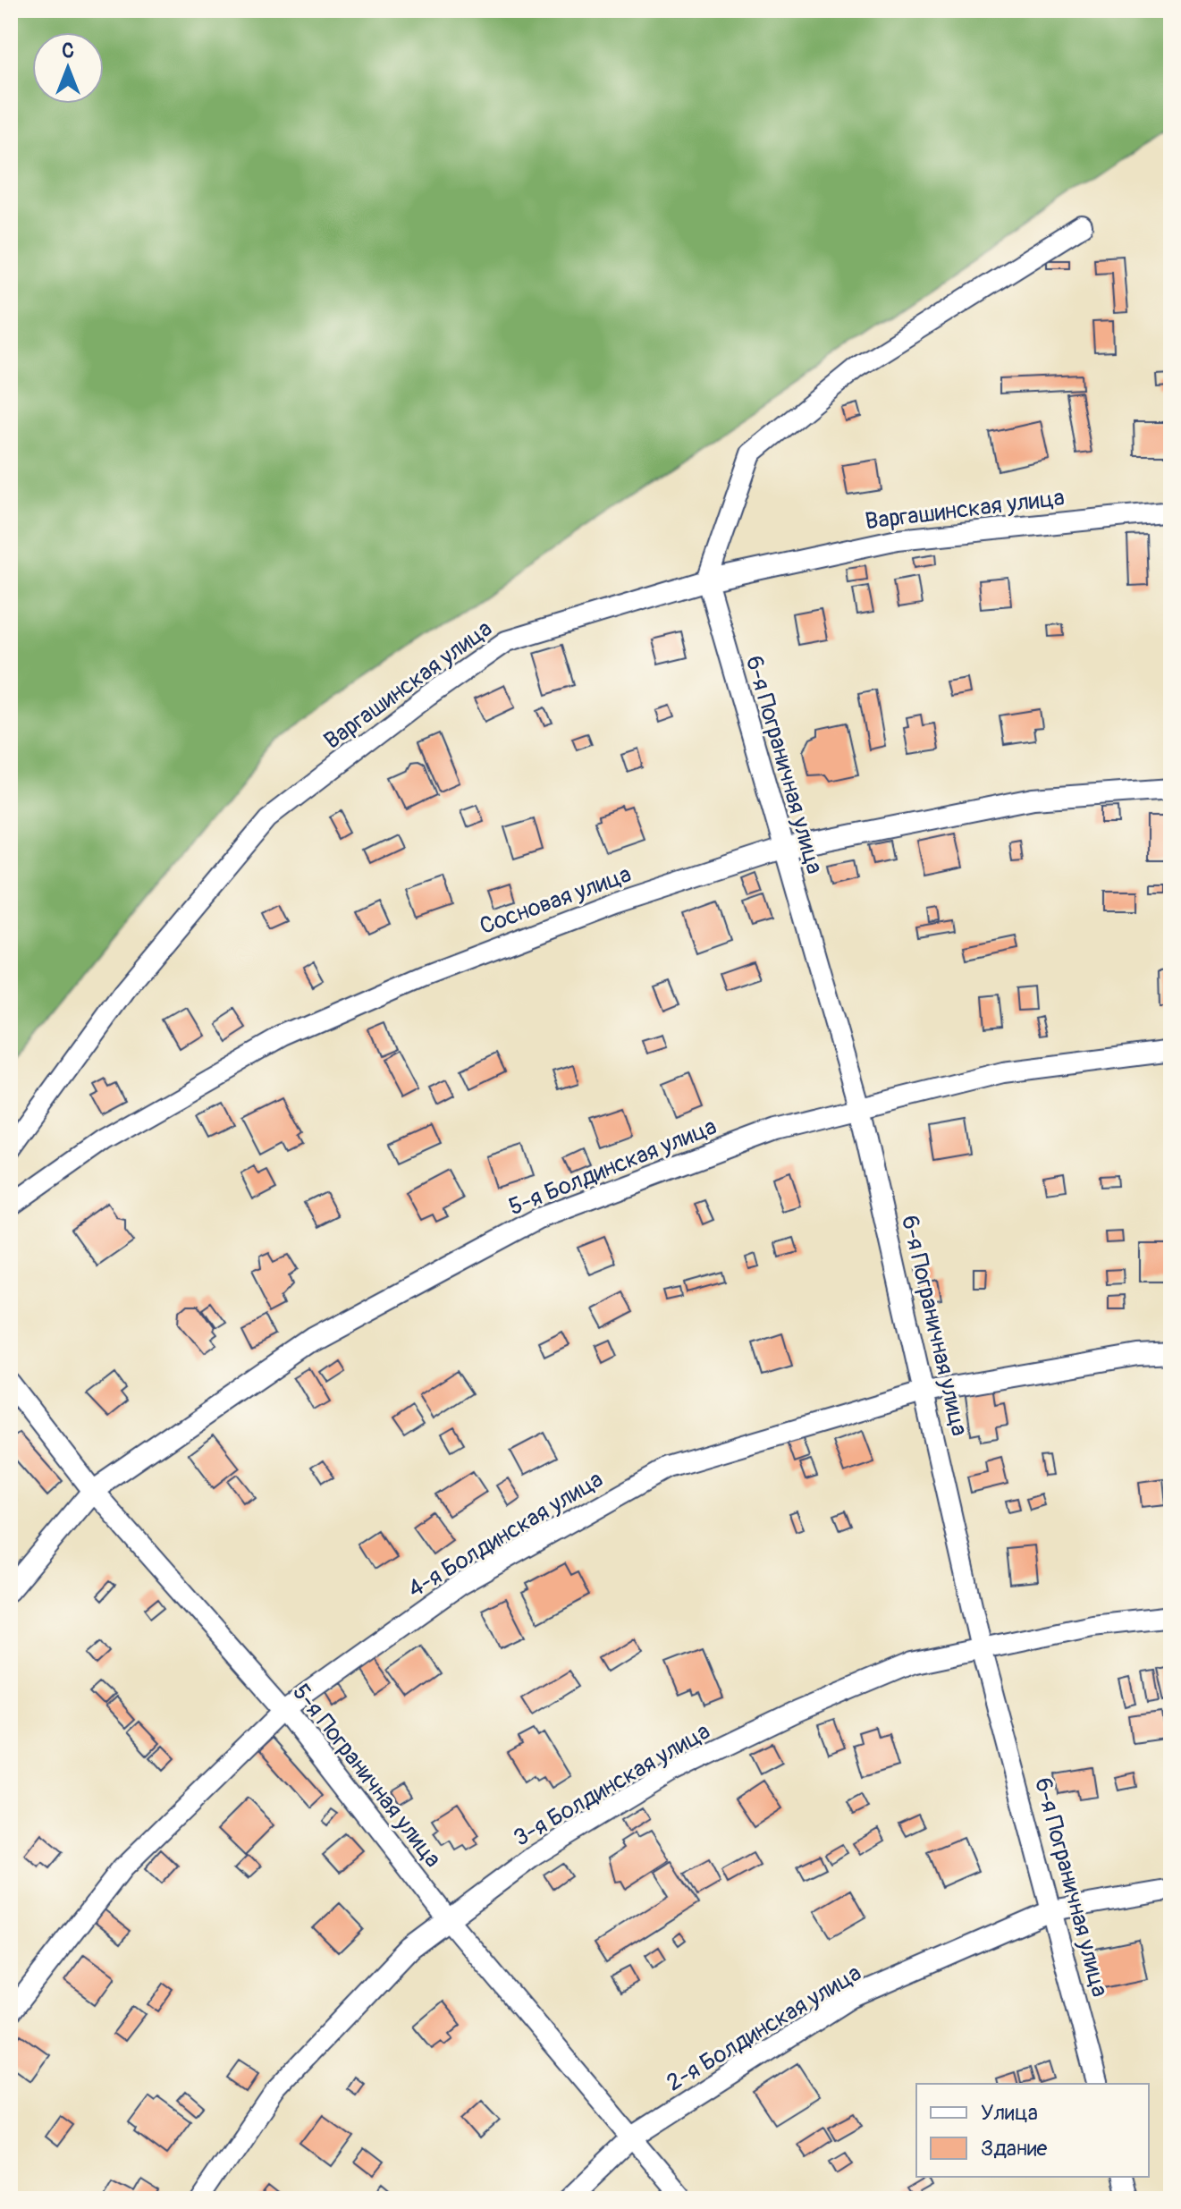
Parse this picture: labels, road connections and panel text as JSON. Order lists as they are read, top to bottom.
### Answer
{
  "streets": {
    "street": [
      "Варгашинская улица",
      "6-я Пограничная улица",
      "Сосновая улица",
      "5-я Болдинская улица",
      "4-я Болдинская улица",
      "5-я Пограничная улица",
      "3-я Болдинская улица",
      "2-я Болдинская улица"
    ]
  },
  "crossings": [
    ["Варгашинская улица", "6-я Пограничная улица"],
    ["6-я Пограничная улица", "Сосновая улица"],
    ["6-я Пограничная улица", "5-я Болдинская улица"],
    ["6-я Пограничная улица", "4-я Болдинская улица"],
    ["6-я Пограничная улица", "3-я Болдинская улица"],
    ["6-я Пограничная улица", "2-я Болдинская улица"],
    ["5-я Болдинская улица", "5-я Пограничная улица"],
    ["4-я Болдинская улица", "5-я Пограничная улица"],
    ["5-я Пограничная улица", "3-я Болдинская улица"],
    ["5-я Пограничная улица", "2-я Болдинская улица"]
  ],
  "legend": ["Улица", "Здание"],
  "north": "top"
}
